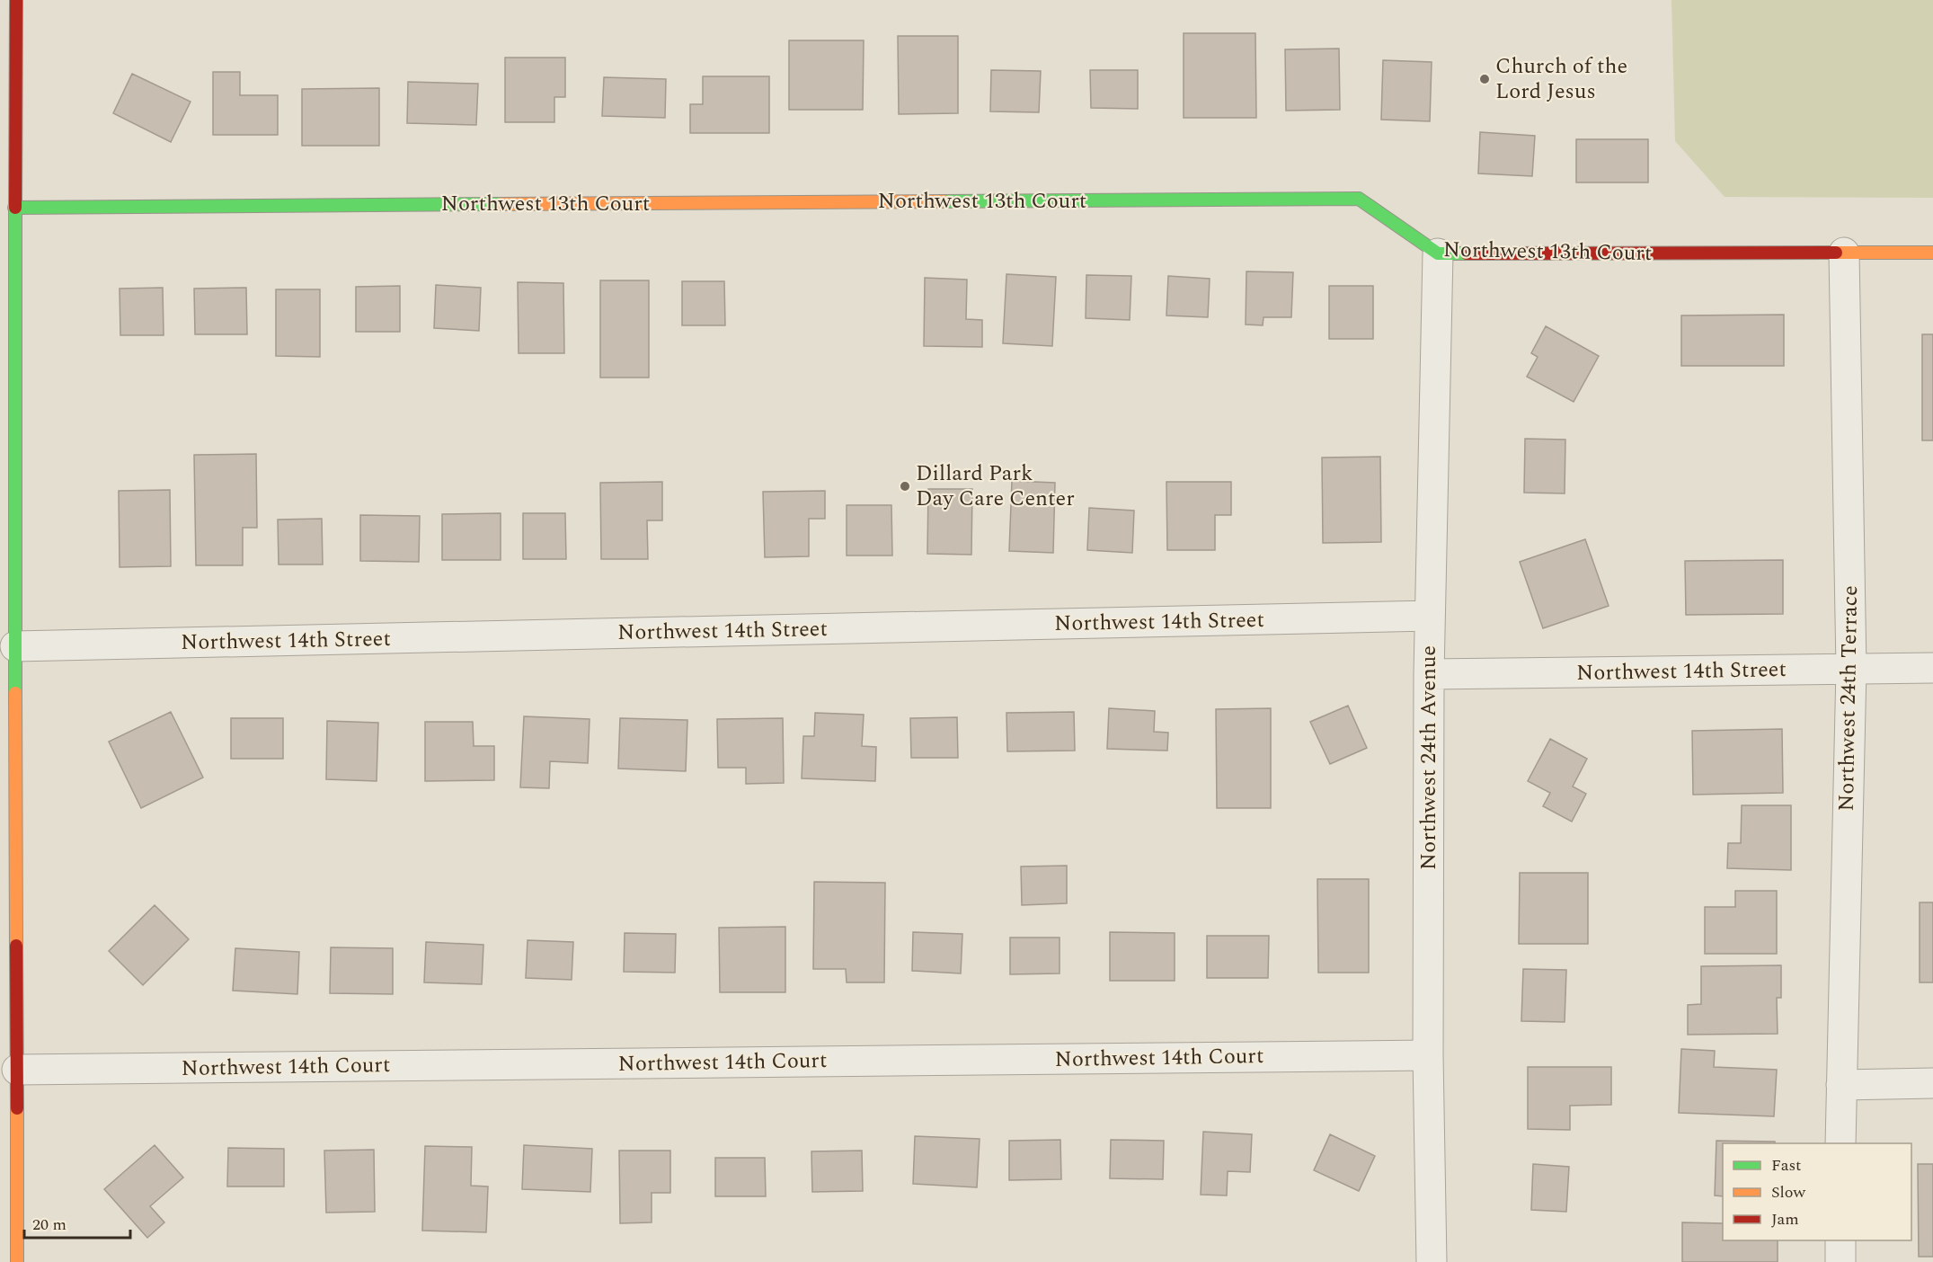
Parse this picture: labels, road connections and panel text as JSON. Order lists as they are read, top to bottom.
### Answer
{
  "streets": {
    "street": [
      "Northwest 13th Court",
      "Northwest 14th Street",
      "Northwest 24th Terrace",
      "Northwest 24th Avenue",
      "Northwest 14th Court"
    ]
  },
  "crossings": [
    ["Northwest 13th Court", "Northwest 24th Terrace"],
    ["Northwest 13th Court", "Northwest 24th Avenue"],
    ["Northwest 14th Street", "Northwest 24th Terrace"],
    ["Northwest 14th Street", "Northwest 24th Avenue"],
    ["Northwest 24th Avenue", "Northwest 14th Court"]
  ],
  "places": ["Church of the Lord Jesus", "Dillard Park Day Care Center"],
  "legend": ["Fast", "Slow", "Jam"],
  "scale_bar": "20 m"
}
